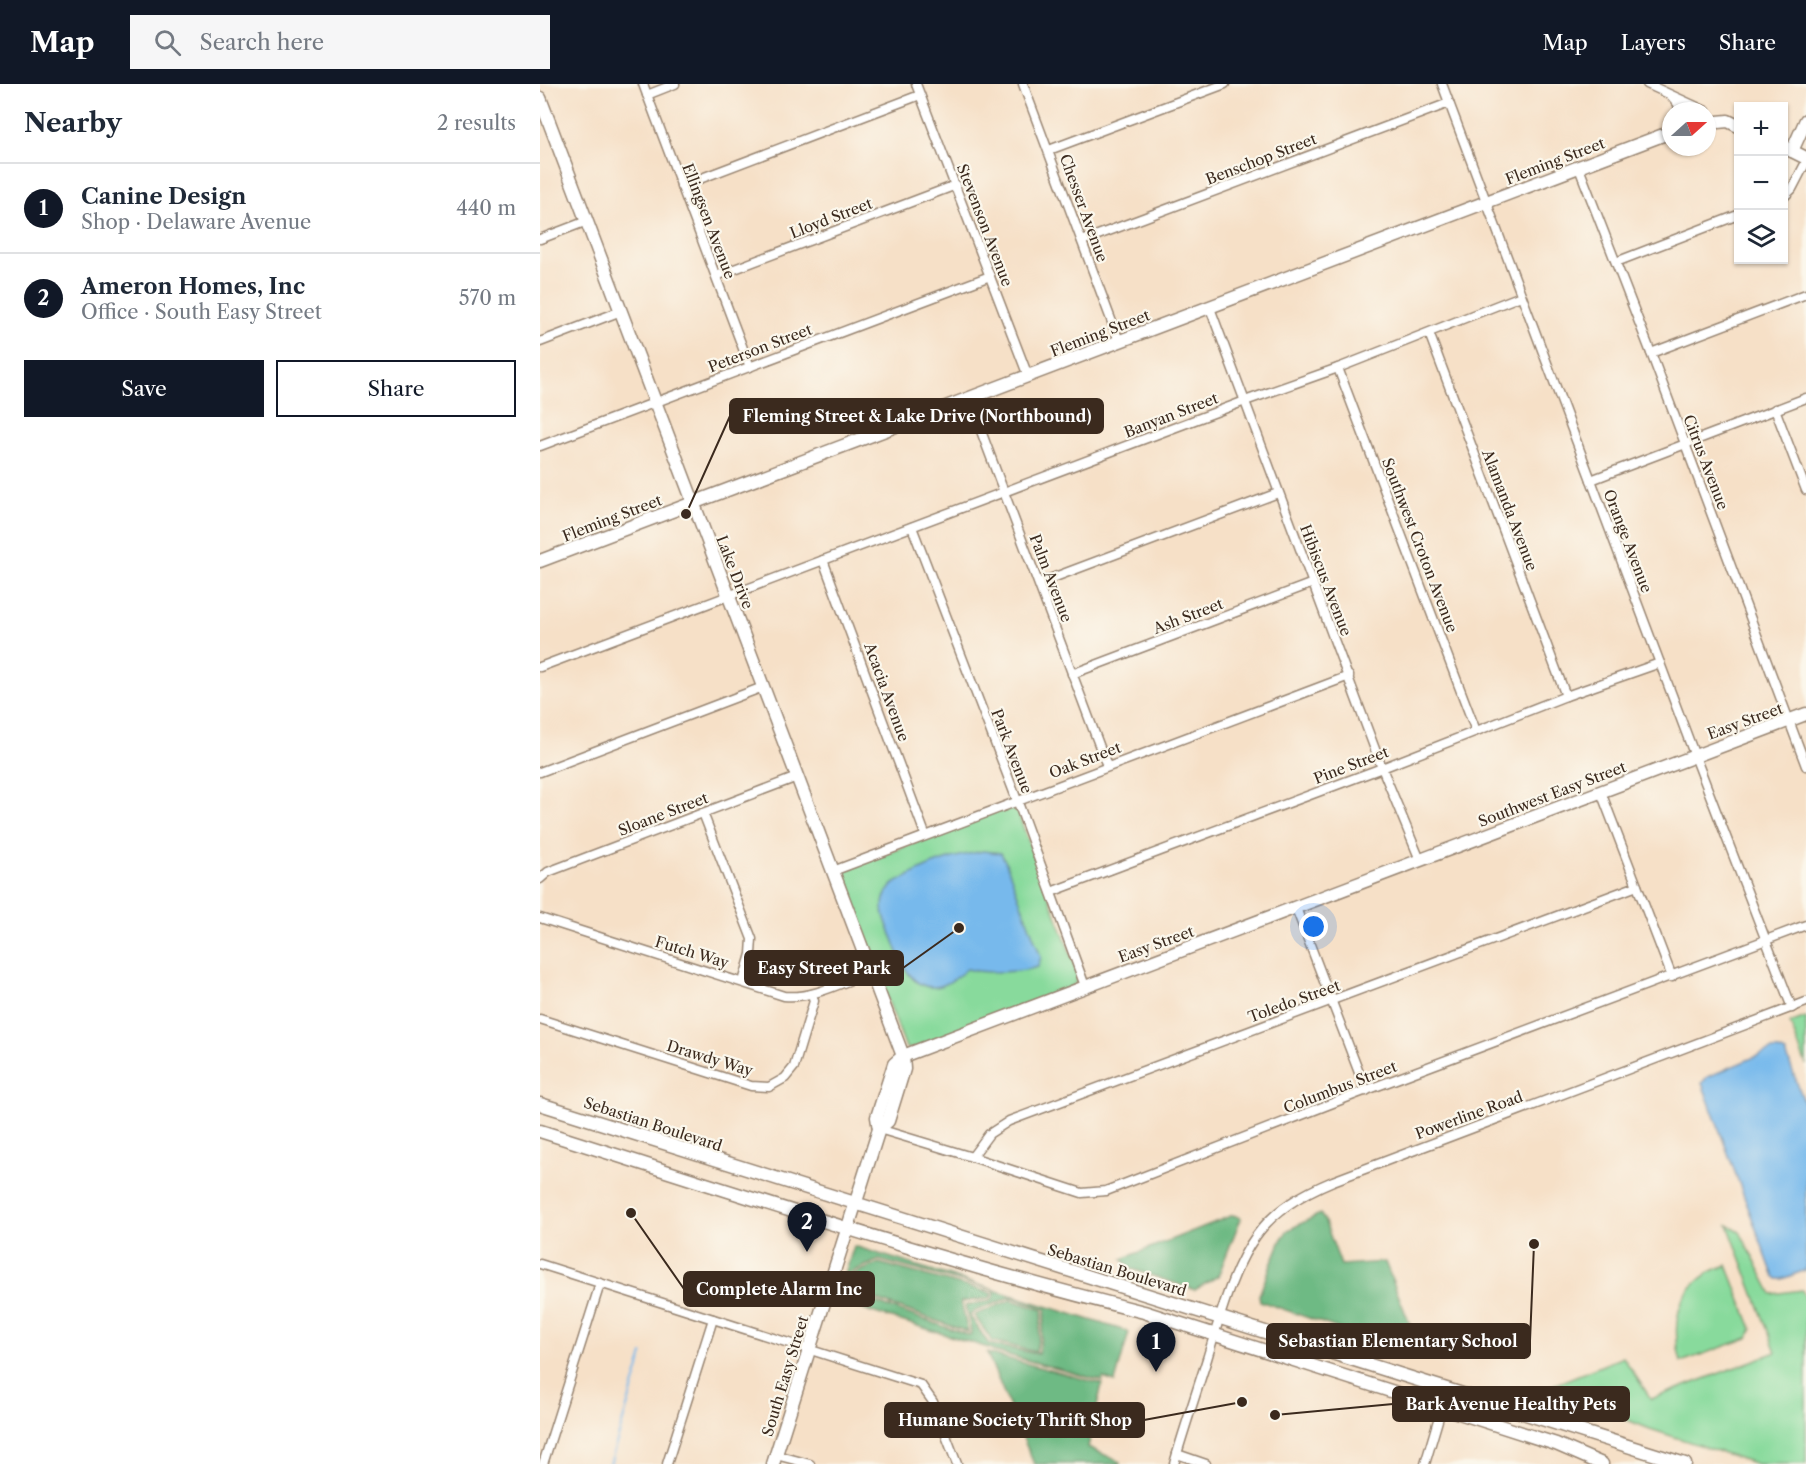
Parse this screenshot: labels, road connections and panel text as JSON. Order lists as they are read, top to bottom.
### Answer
{
  "streets": {
    "street": [
      "Benschop Street",
      "Fleming Street",
      "Chesser Avenue",
      "Lloyd Street",
      "Ellingsen Avenue",
      "Stevenson Avenue",
      "Peterson Street",
      "Banyan Street",
      "Citrus Avenue",
      "Alamanda Avenue",
      "Orange Avenue",
      "Southwest Croton Avenue",
      "Lake Drive",
      "Palm Avenue",
      "Hibiscus Avenue",
      "Ash Street",
      "Acacia Avenue",
      "Easy Street",
      "Park Avenue",
      "Oak Street",
      "Pine Street",
      "Southwest Easy Street",
      "Sloane Street",
      "Futch Way",
      "Toledo Street",
      "Drawdy Way",
      "Columbus Street",
      "Powerline Road",
      "Sebastian Boulevard",
      "South Easy Street"
    ]
  },
  "crossings": [
    ["Benschop Street", "Chesser Avenue"],
    ["Benschop Street", "Orange Avenue"],
    ["Fleming Street", "Chesser Avenue"],
    ["Fleming Street", "Stevenson Avenue"],
    ["Fleming Street", "Citrus Avenue"],
    ["Fleming Street", "Orange Avenue"],
    ["Fleming Street", "Lake Drive"],
    ["Fleming Street", "Palm Avenue"],
    ["Fleming Street", "Hibiscus Avenue"],
    ["Lloyd Street", "Ellingsen Avenue"],
    ["Lloyd Street", "Stevenson Avenue"],
    ["Ellingsen Avenue", "Peterson Street"],
    ["Stevenson Avenue", "Peterson Street"],
    ["Peterson Street", "Lake Drive"],
    ["Banyan Street", "Alamanda Avenue"],
    ["Banyan Street", "Orange Avenue"],
    ["Banyan Street", "Southwest Croton Avenue"],
    ["Banyan Street", "Lake Drive"],
    ["Banyan Street", "Palm Avenue"],
    ["Banyan Street", "Hibiscus Avenue"],
    ["Banyan Street", "Acacia Avenue"],
    ["Banyan Street", "Park Avenue"],
    ["Citrus Avenue", "Easy Street"],
    ["Alamanda Avenue", "Pine Street"],
    ["Orange Avenue", "Easy Street"],
    ["Orange Avenue", "Pine Street"],
    ["Orange Avenue", "Southwest Easy Street"],
    ["Orange Avenue", "Columbus Street"],
    ["Orange Avenue", "Powerline Road"],
    ["Southwest Croton Avenue", "Pine Street"],
    ["Lake Drive", "Easy Street"],
    ["Lake Drive", "Oak Street"],
    ["Lake Drive", "Sloane Street"],
    ["Lake Drive", "Futch Way"],
    ["Palm Avenue", "Ash Street"],
    ["Palm Avenue", "Oak Street"],
    ["Hibiscus Avenue", "Ash Street"],
    ["Hibiscus Avenue", "Easy Street"],
    ["Hibiscus Avenue", "Oak Street"],
    ["Hibiscus Avenue", "Pine Street"],
    ["Hibiscus Avenue", "Southwest Easy Street"],
    ["Acacia Avenue", "Oak Street"],
    ["Easy Street", "Park Avenue"],
    ["Easy Street", "Southwest Easy Street"],
    ["Park Avenue", "Oak Street"],
    ["Park Avenue", "Pine Street"],
    ["Futch Way", "Drawdy Way"],
    ["Toledo Street", "Columbus Street"],
    ["Powerline Road", "Sebastian Boulevard"]
  ],
  "places": [
    "Fleming Street & Lake Drive (Northbound)",
    "Easy Street Park",
    "Complete Alarm Inc",
    "Sebastian Elementary School",
    "Humane Society Thrift Shop",
    "Bark Avenue Healthy Pets"
  ],
  "north": "right",
  "page": {
    "header": "Map",
    "search": "Search here",
    "nav": ["Map", "Layers", "Share"],
    "heading": ["Nearby", "2 results"],
    "map_buttons": ["+", "−"],
    "list": [
      {
        "mark": "1",
        "name": "Canine Design",
        "note": "Shop · Delaware Avenue",
        "value": "440 m"
      },
      {
        "mark": "2",
        "name": "Ameron Homes, Inc",
        "note": "Office · South Easy Street",
        "value": "570 m"
      }
    ],
    "buttons": ["Save", "Share"],
    "pins": ["2", "1"]
  }
}
